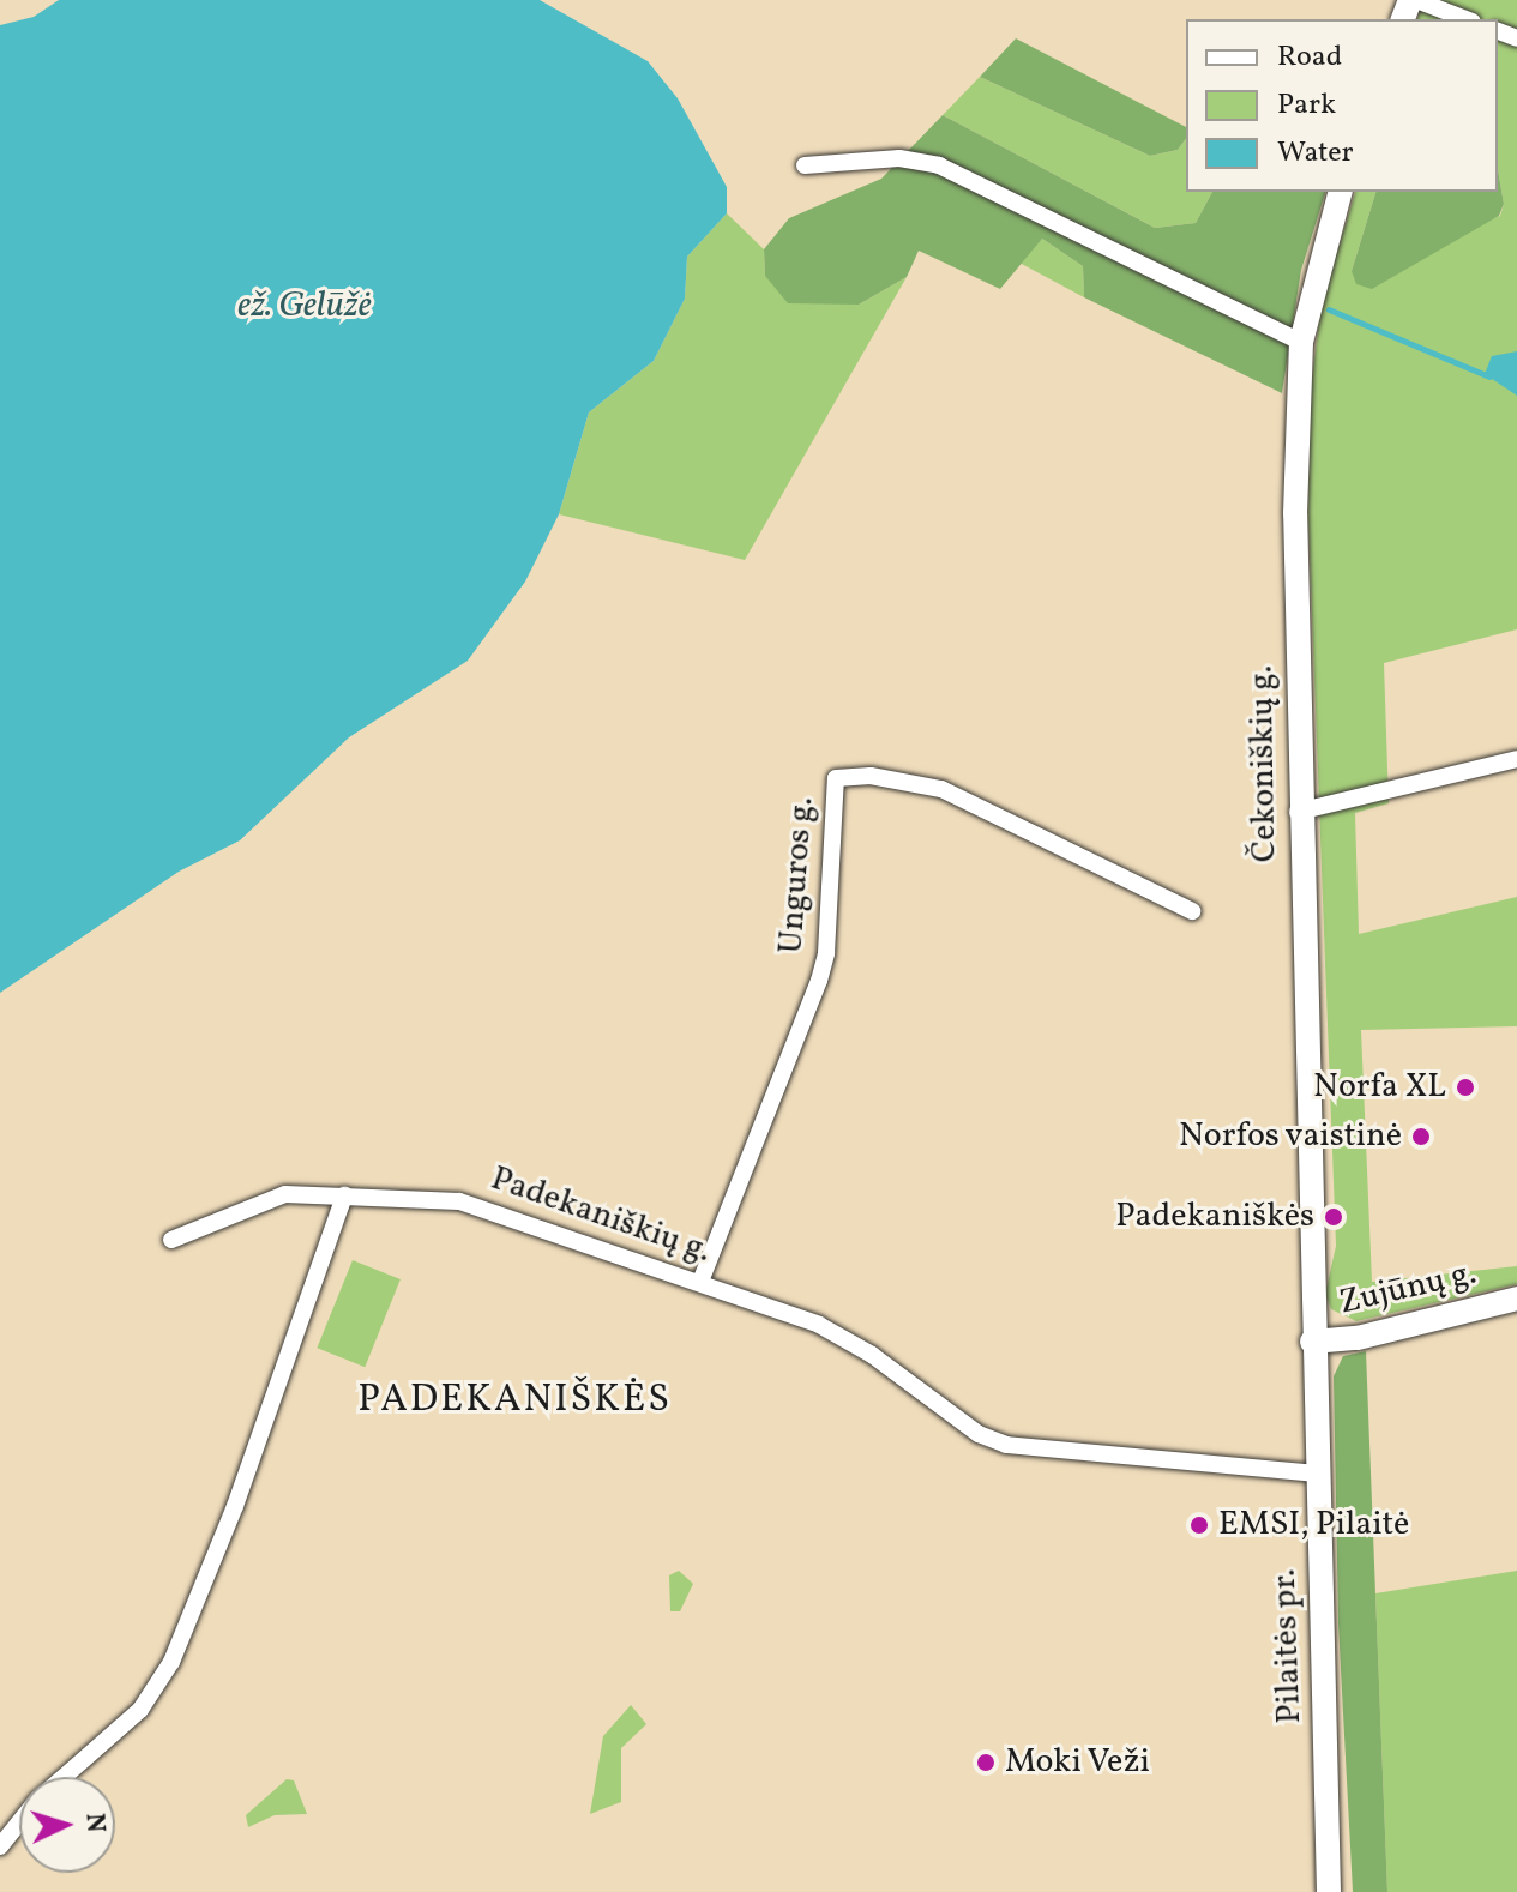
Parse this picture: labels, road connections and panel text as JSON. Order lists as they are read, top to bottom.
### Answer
{
  "streets": {
    "main road": ["Čekoniškių g.", "Zujūnų g.", "Pilaitės pr."],
    "street": ["Unguros g.", "Padekaniškių g."]
  },
  "crossings": [
    ["Čekoniškių g.", "Zujūnų g."],
    ["Čekoniškių g.", "Pilaitės pr."],
    ["Unguros g.", "Padekaniškių g."],
    ["Padekaniškių g.", "Pilaitės pr."],
    ["Zujūnų g.", "Pilaitės pr."]
  ],
  "districts": ["PADEKANIŠKĖS"],
  "water": ["ež. Gelūžė"],
  "places": [
    "Norfa XL",
    "Norfos vaistinė",
    "Padekaniškės",
    "EMSI, Pilaitė",
    "Moki Veži"
  ],
  "legend": ["Road", "Park", "Water"],
  "north": "right"
}
